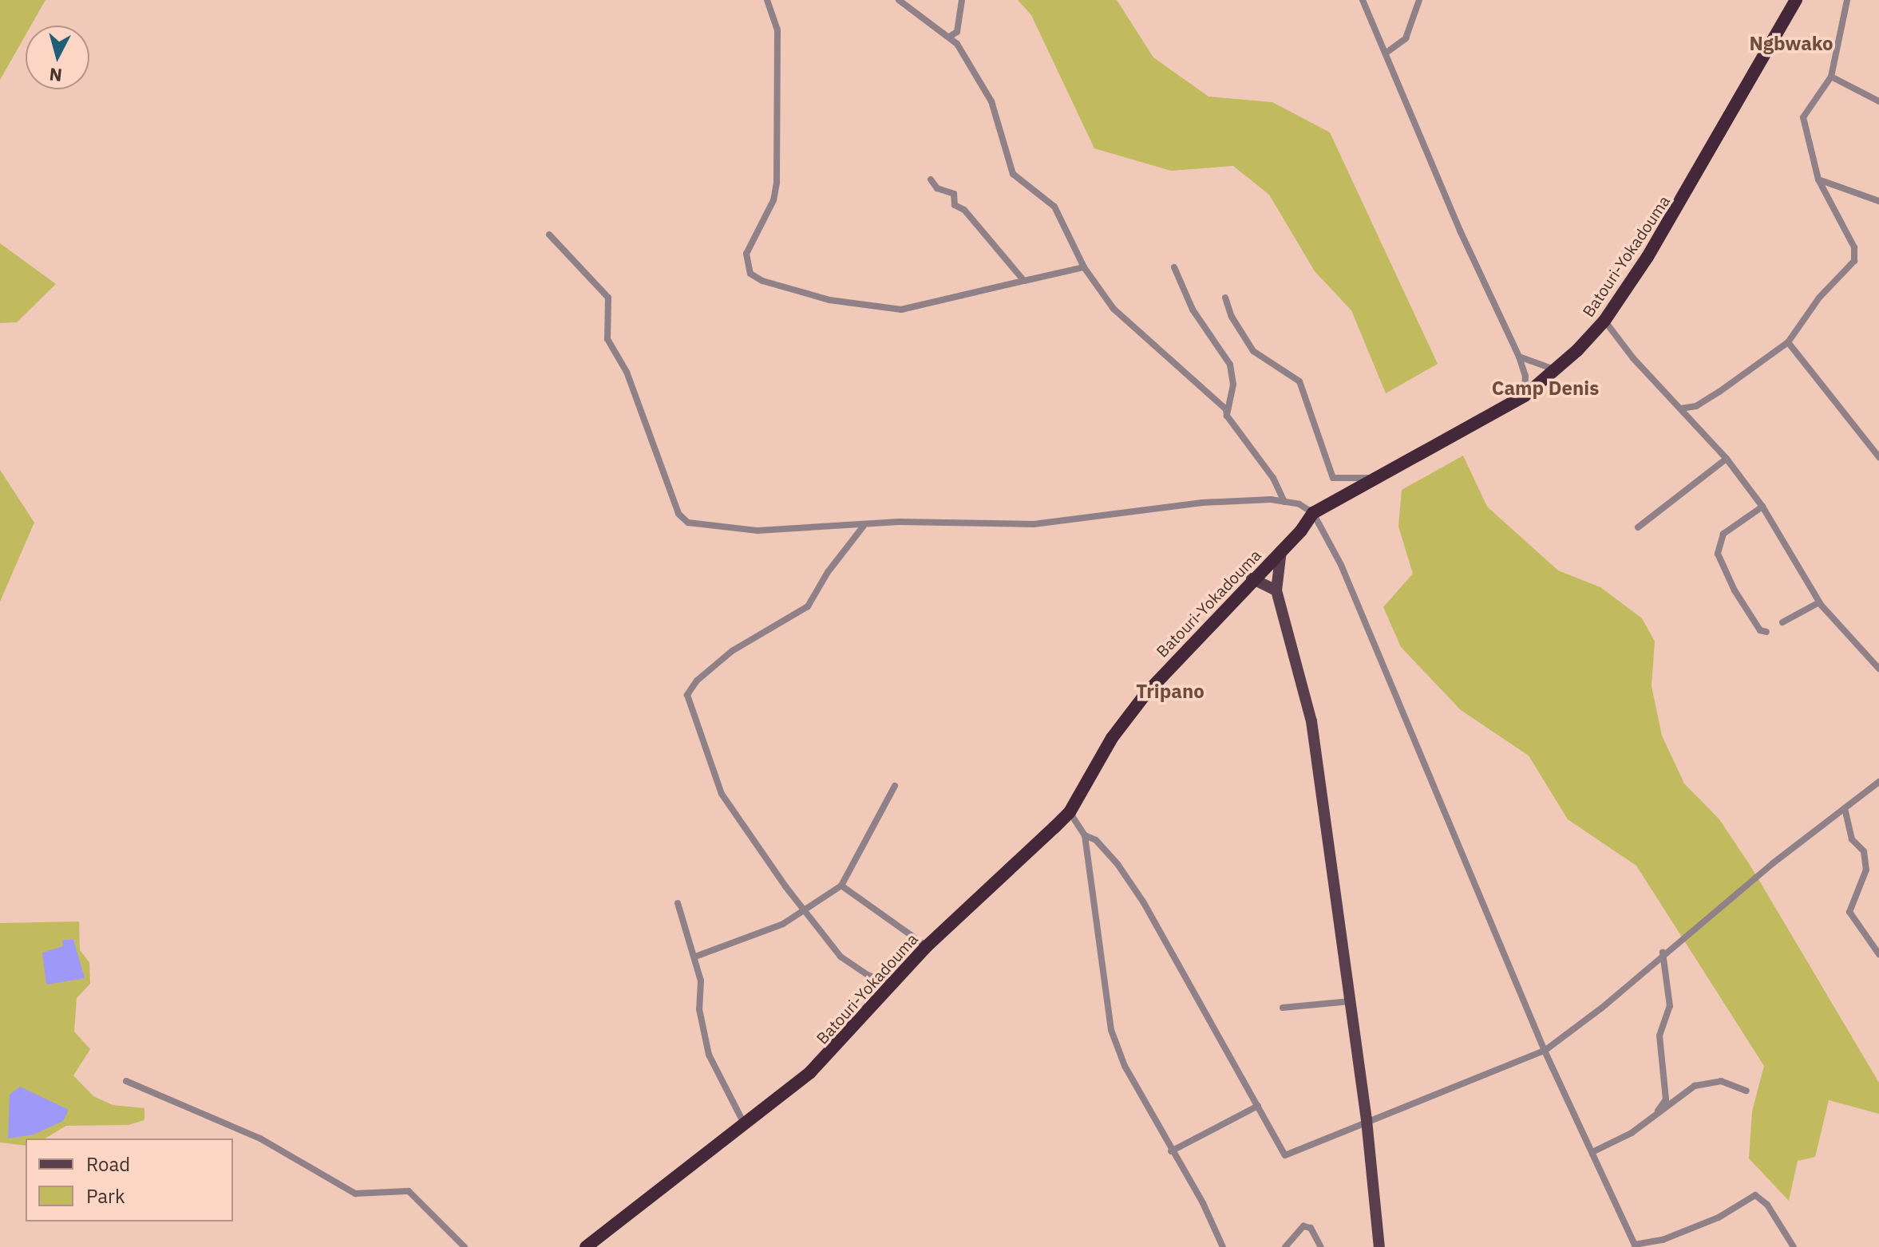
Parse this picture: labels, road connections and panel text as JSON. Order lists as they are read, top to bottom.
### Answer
{
  "streets": {
    "highway": ["Batouri-Yokadouma"]
  },
  "districts": ["Ngbwako", "Camp Denis", "Tripano"],
  "legend": ["Road", "Park"],
  "north": "bottom"
}
